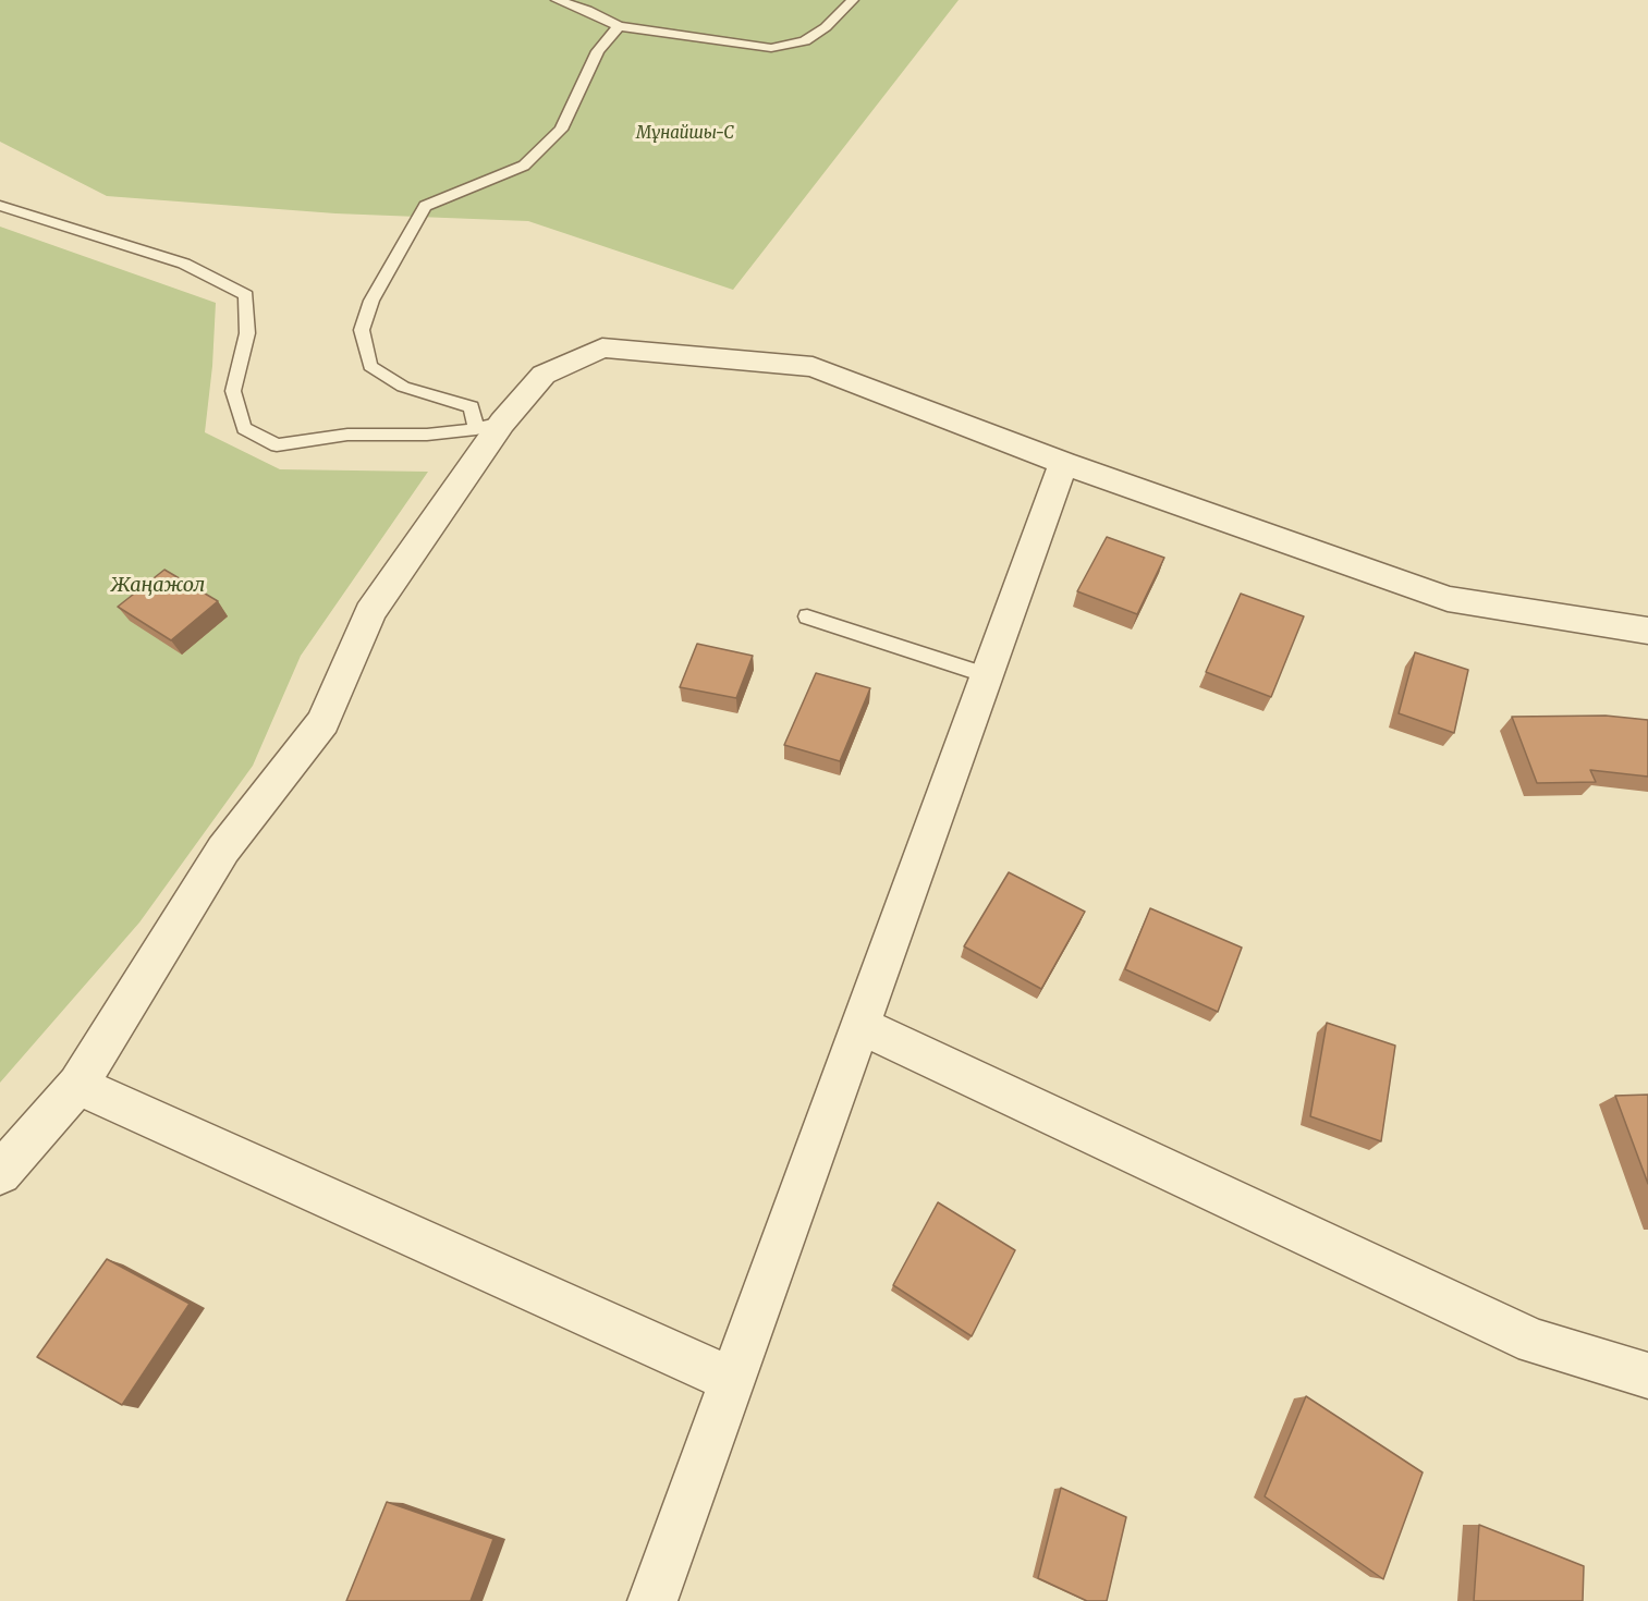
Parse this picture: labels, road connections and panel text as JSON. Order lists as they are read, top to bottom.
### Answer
{
  "parks": ["Мұнайшы-С", "Жаңажол"]
}
